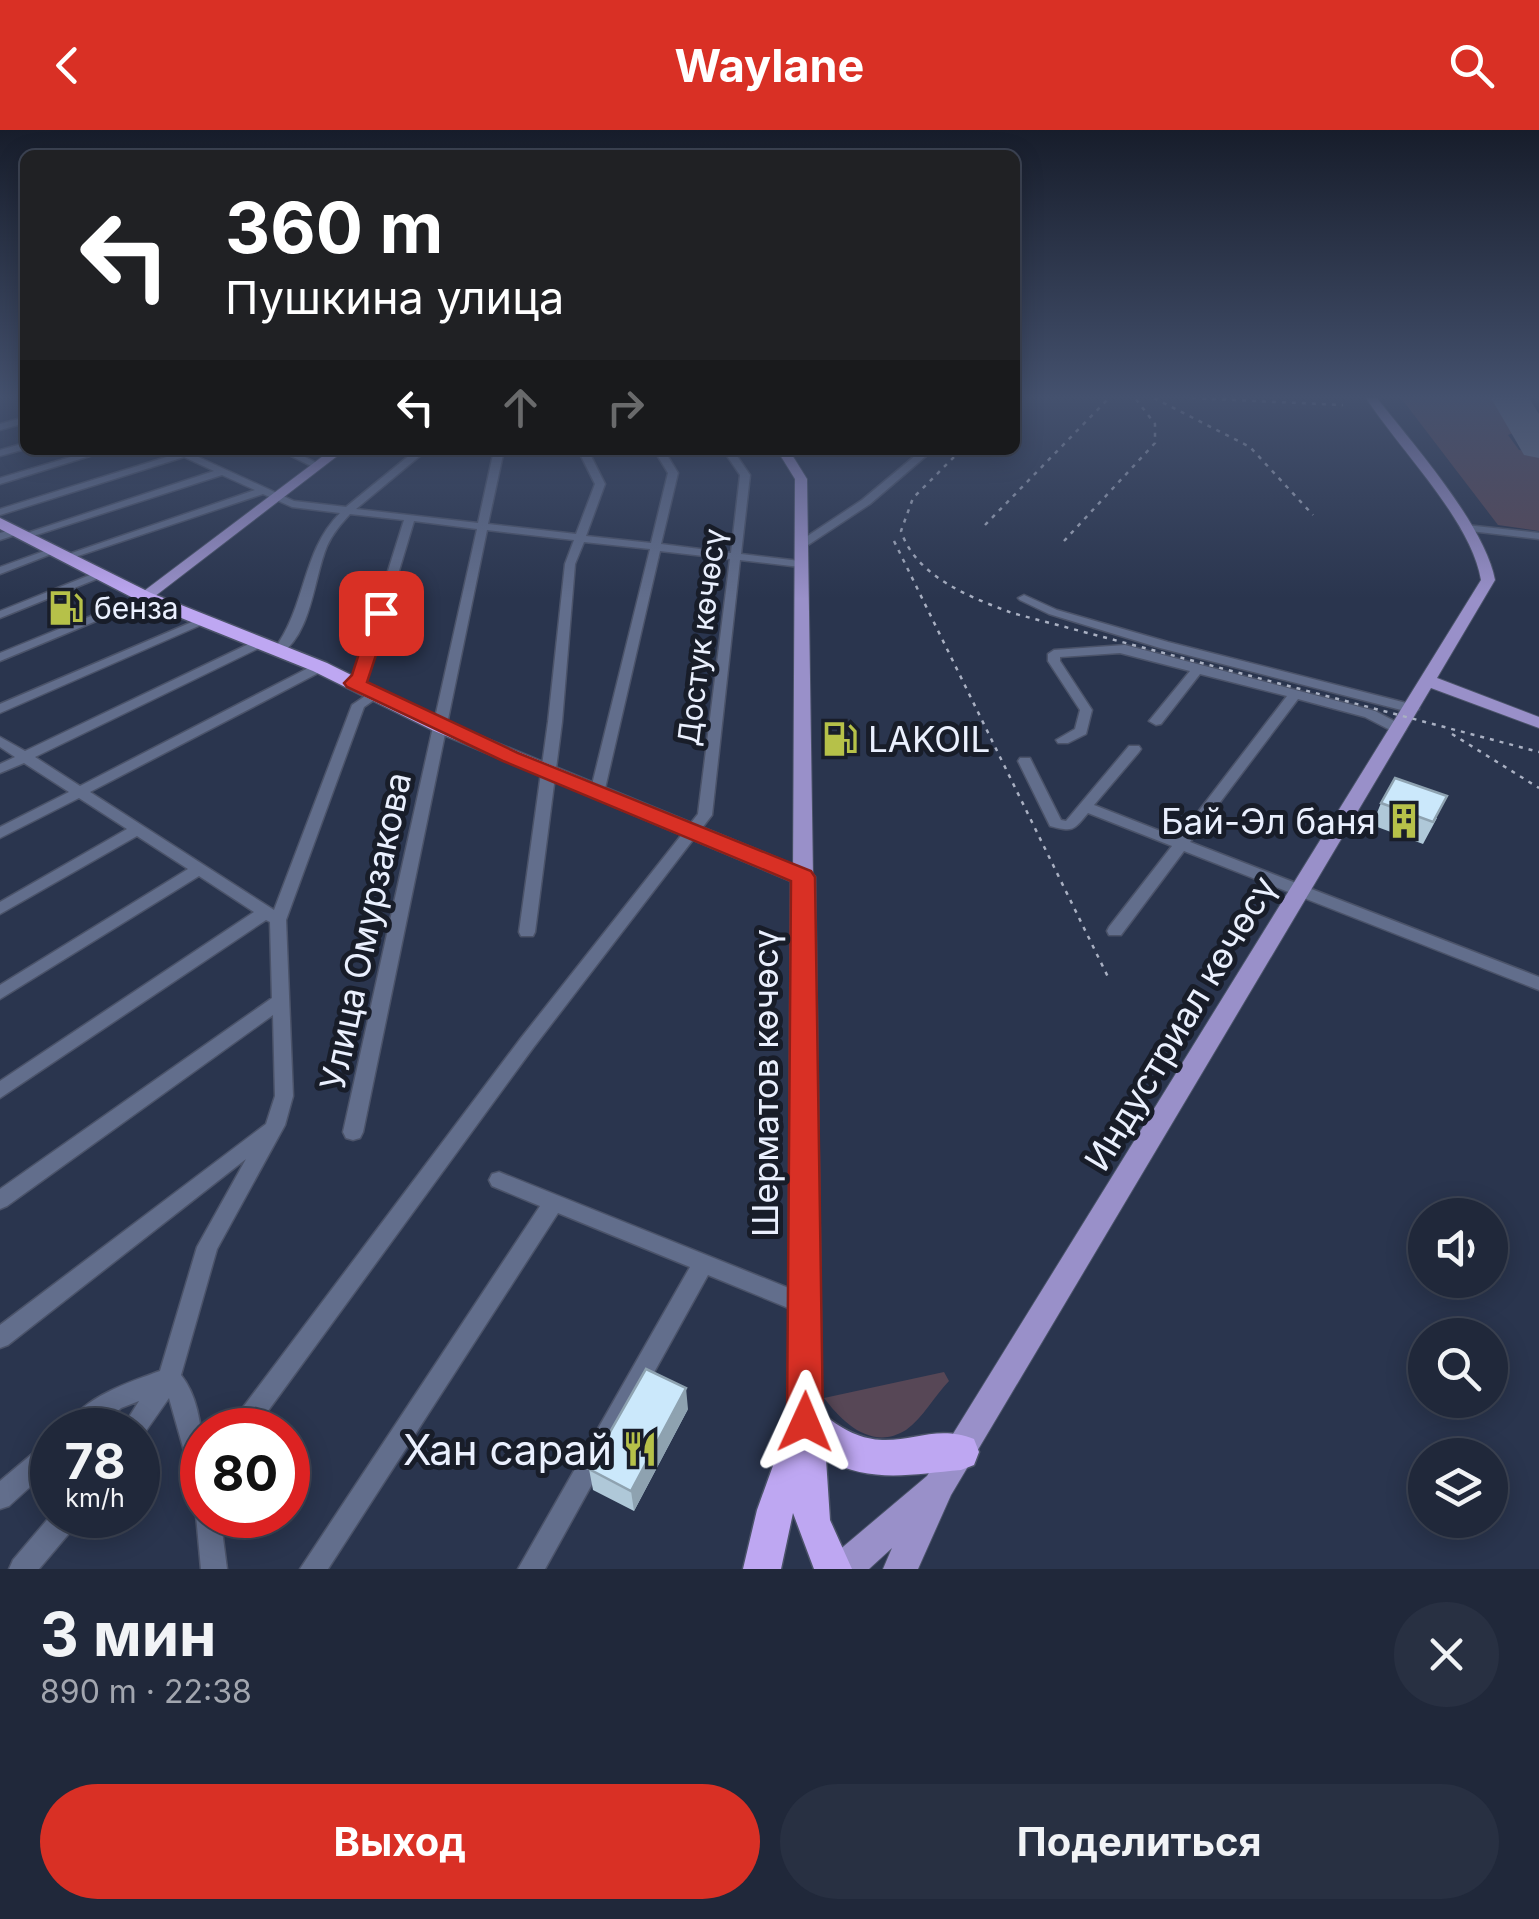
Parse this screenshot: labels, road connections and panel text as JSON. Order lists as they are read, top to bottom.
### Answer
{
  "streets": {
    "highway": ["Шерматов көчөсү"],
    "main road": ["Индустриал көчөсү"],
    "street": ["Достук көчөсү", "Улица Омурзакова"]
  },
  "places": {
    "fuel station": ["бенза", "LAKOIL"],
    "building": ["Бай-Эл баня"],
    "restaurant": ["Хан сарай"]
  },
  "page": {
    "header": "Waylane",
    "turn": ["360 m", "Пушкина улица"],
    "speed": "78 km/h",
    "limit": "80",
    "heading": ["3 мин", "890 m · 22:38"],
    "buttons": ["Выход", "Поделиться"]
  }
}
